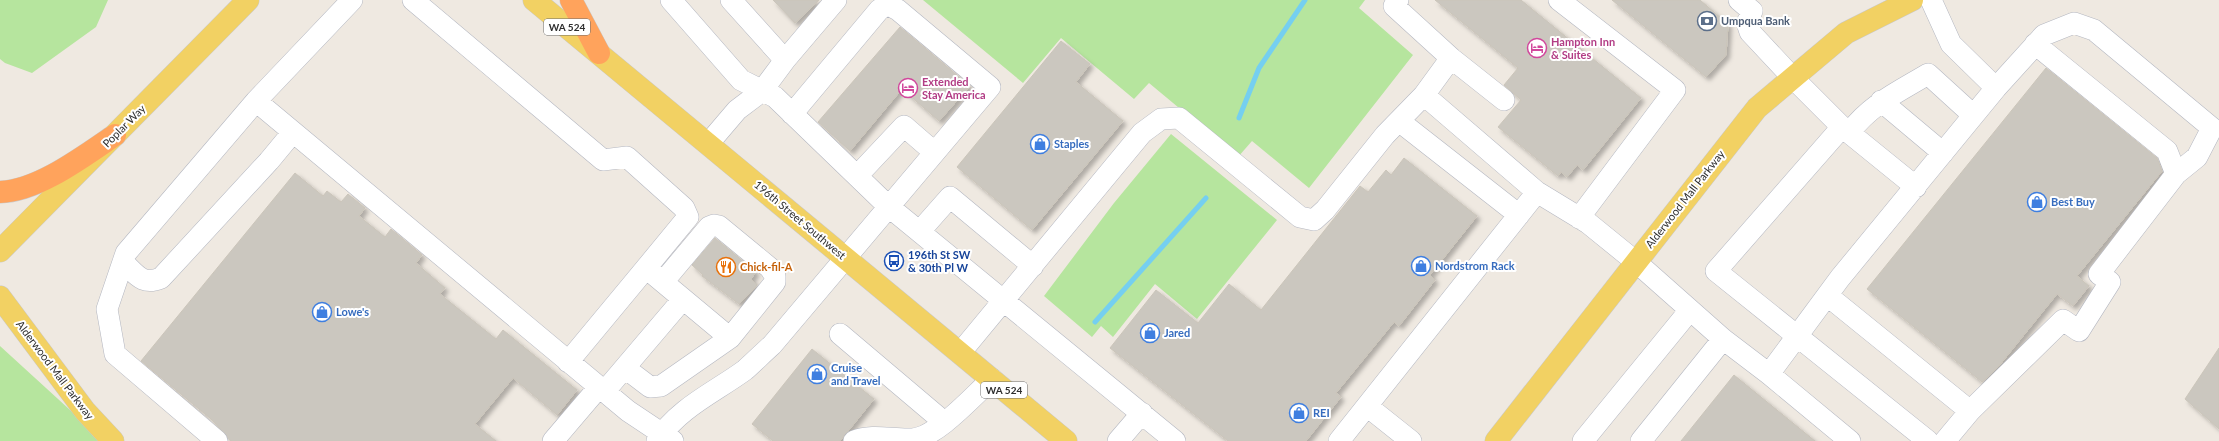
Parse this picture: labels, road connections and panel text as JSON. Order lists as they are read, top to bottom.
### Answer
{
  "streets": {
    "main road": [
      "WA 524",
      "Poplar Way",
      "Alderwood Mall Parkway",
      "196th Street Southwest"
    ]
  },
  "places": {
    "bank": ["Umpqua Bank"],
    "hotel": ["Hampton Inn & Suites", "Extended Stay America"],
    "shop": [
      "Staples",
      "Best Buy",
      "Nordstrom Rack",
      "Lowe's",
      "Jared",
      "Cruise and Travel",
      "REI"
    ],
    "bus stop": ["196th St SW & 30th Pl W"],
    "restaurant": ["Chick-fil-A"]
  }
}
